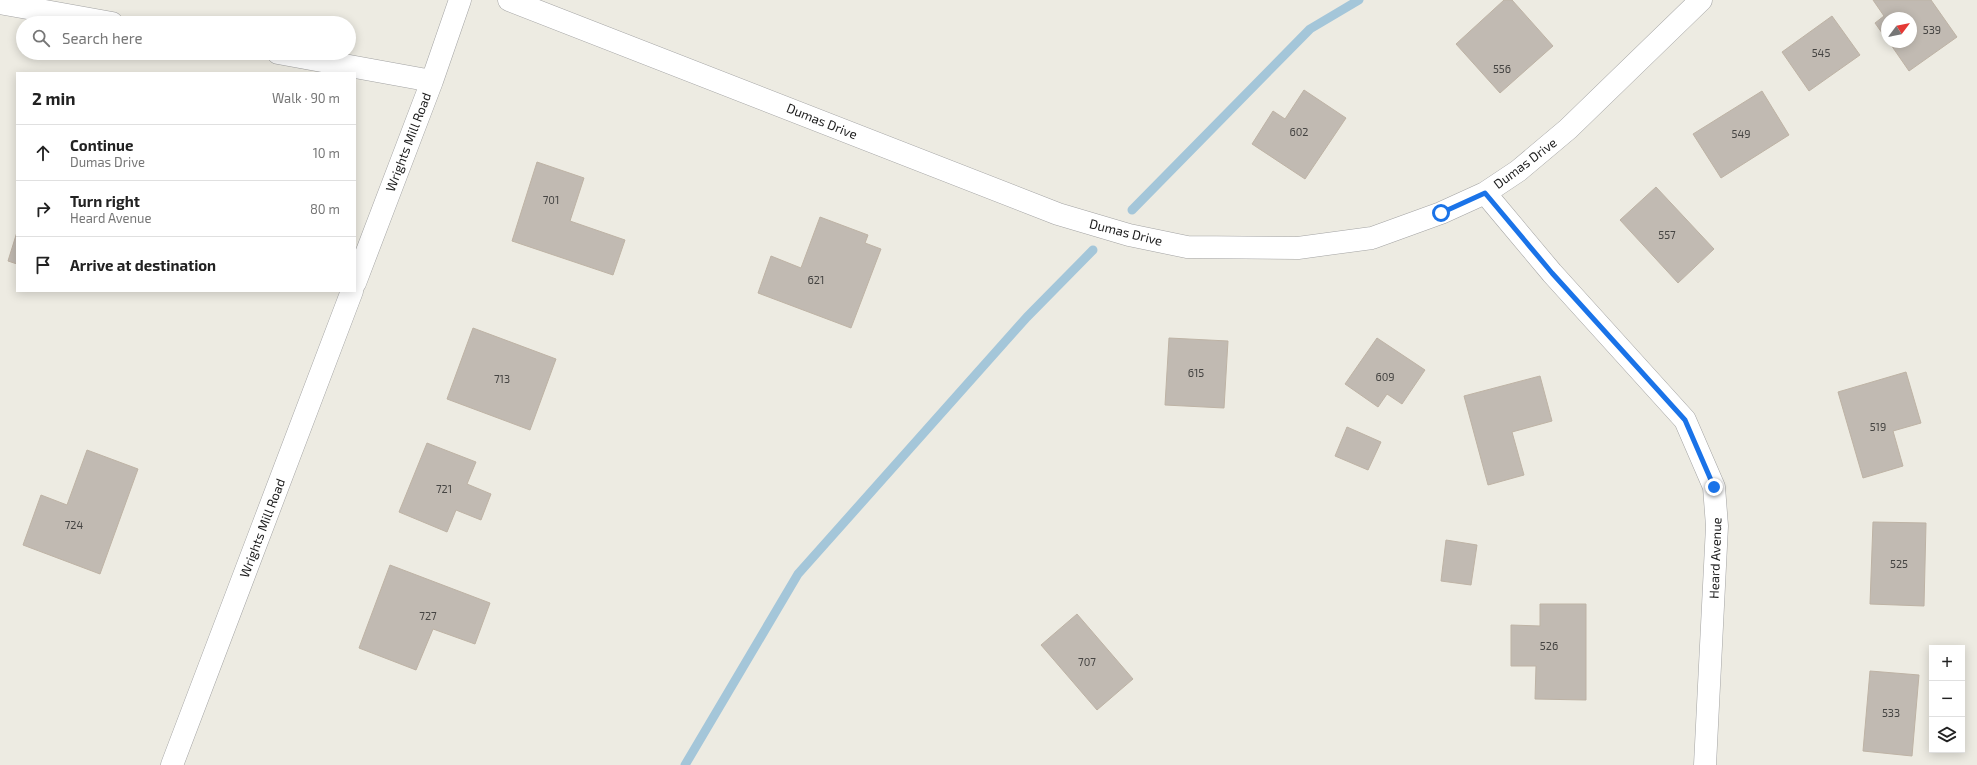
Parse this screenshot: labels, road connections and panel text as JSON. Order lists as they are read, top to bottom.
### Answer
{
  "streets": {
    "street": ["Dumas Drive", "Wrights Mill Road", "Heard Avenue"]
  },
  "crossings": [
    ["Dumas Drive", "Heard Avenue"]
  ],
  "house_numbers": [
    "539",
    "545",
    "556",
    "602",
    "549",
    "701",
    "557",
    "621",
    "615",
    "609",
    "713",
    "519",
    "721",
    "724",
    "525",
    "727",
    "526",
    "707",
    "533"
  ],
  "north": "top right",
  "page": {
    "search": "Search here",
    "heading": ["2 min", "Walk · 90 m"],
    "list": [
      ["Continue", "Dumas Drive", "10 m"],
      ["Turn right", "Heard Avenue", "80 m"],
      "Arrive at destination"
    ],
    "map_buttons": ["+", "−"]
  }
}
